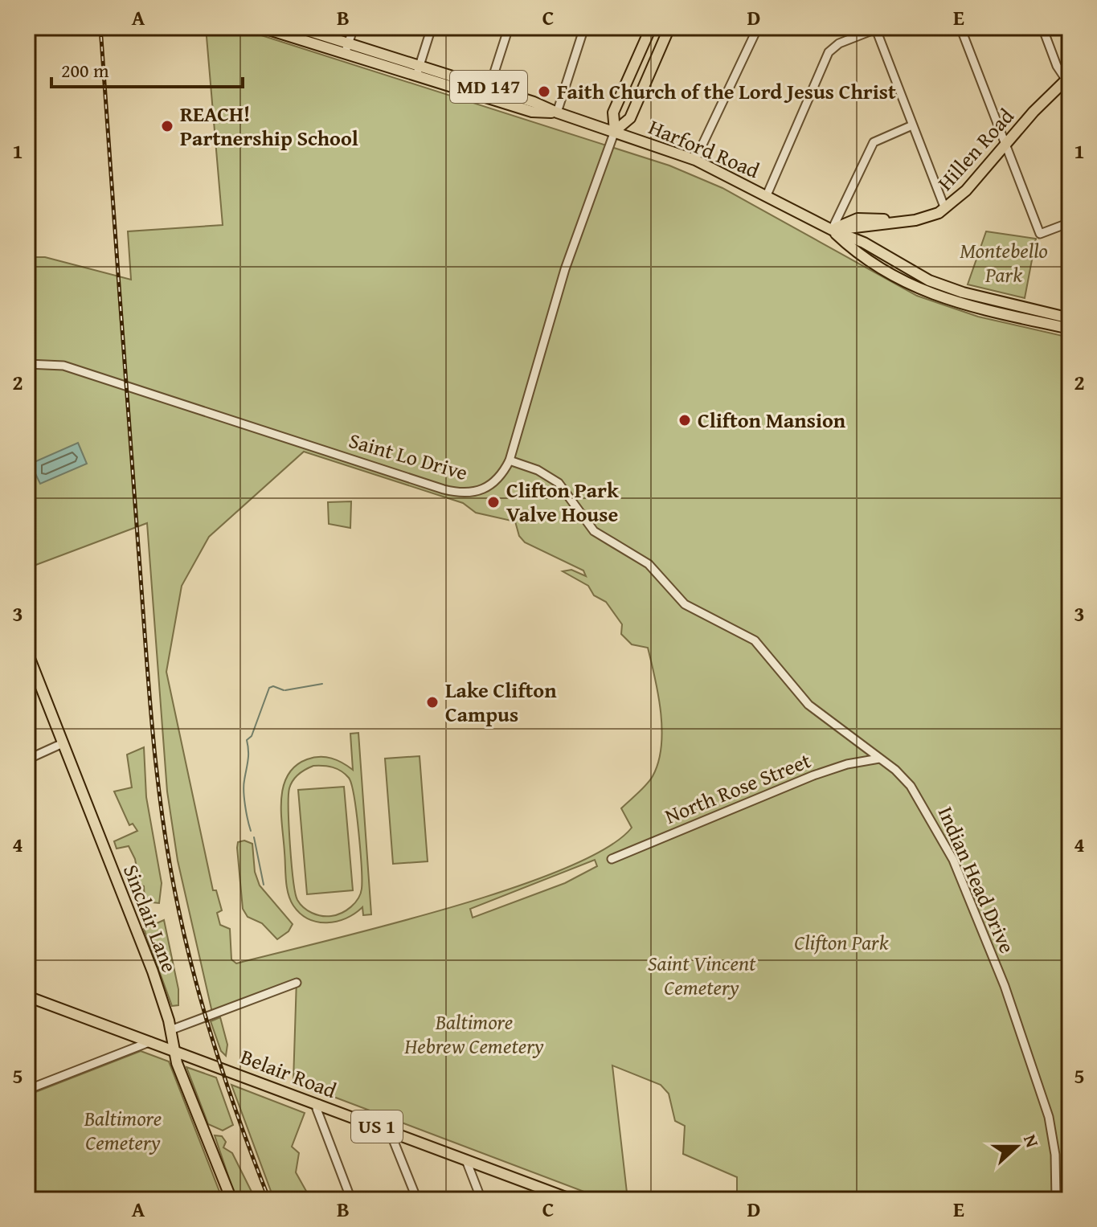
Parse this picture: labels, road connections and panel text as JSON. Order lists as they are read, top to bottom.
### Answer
{
  "streets": {
    "main road": [
      "MD 147",
      "Harford Road",
      "Hillen Road",
      "Sinclair Lane",
      "Belair Road",
      "US 1"
    ],
    "street": ["Saint Lo Drive", "North Rose Street", "Indian Head Drive"]
  },
  "crossings": [
    ["Harford Road", "Hillen Road"],
    ["Harford Road", "Saint Lo Drive"],
    ["Saint Lo Drive", "Indian Head Drive"],
    ["North Rose Street", "Indian Head Drive"],
    ["Sinclair Lane", "Belair Road"]
  ],
  "parks": [
    "Montebello Park",
    "Clifton Park",
    "Saint Vincent Cemetery",
    "Baltimore Hebrew Cemetery",
    "Baltimore Cemetery"
  ],
  "places": [
    "Faith Church of the Lord Jesus Christ",
    "REACH! Partnership School",
    "Clifton Mansion",
    "Clifton Park Valve House",
    "Lake Clifton Campus"
  ],
  "scale_bar": "200 m",
  "north": "right",
  "grid": {
    "columns": [
      "A",
      "B",
      "C",
      "D",
      "E"
    ],
    "rows": [
      "1",
      "2",
      "3",
      "4",
      "5"
    ]
  }
}
